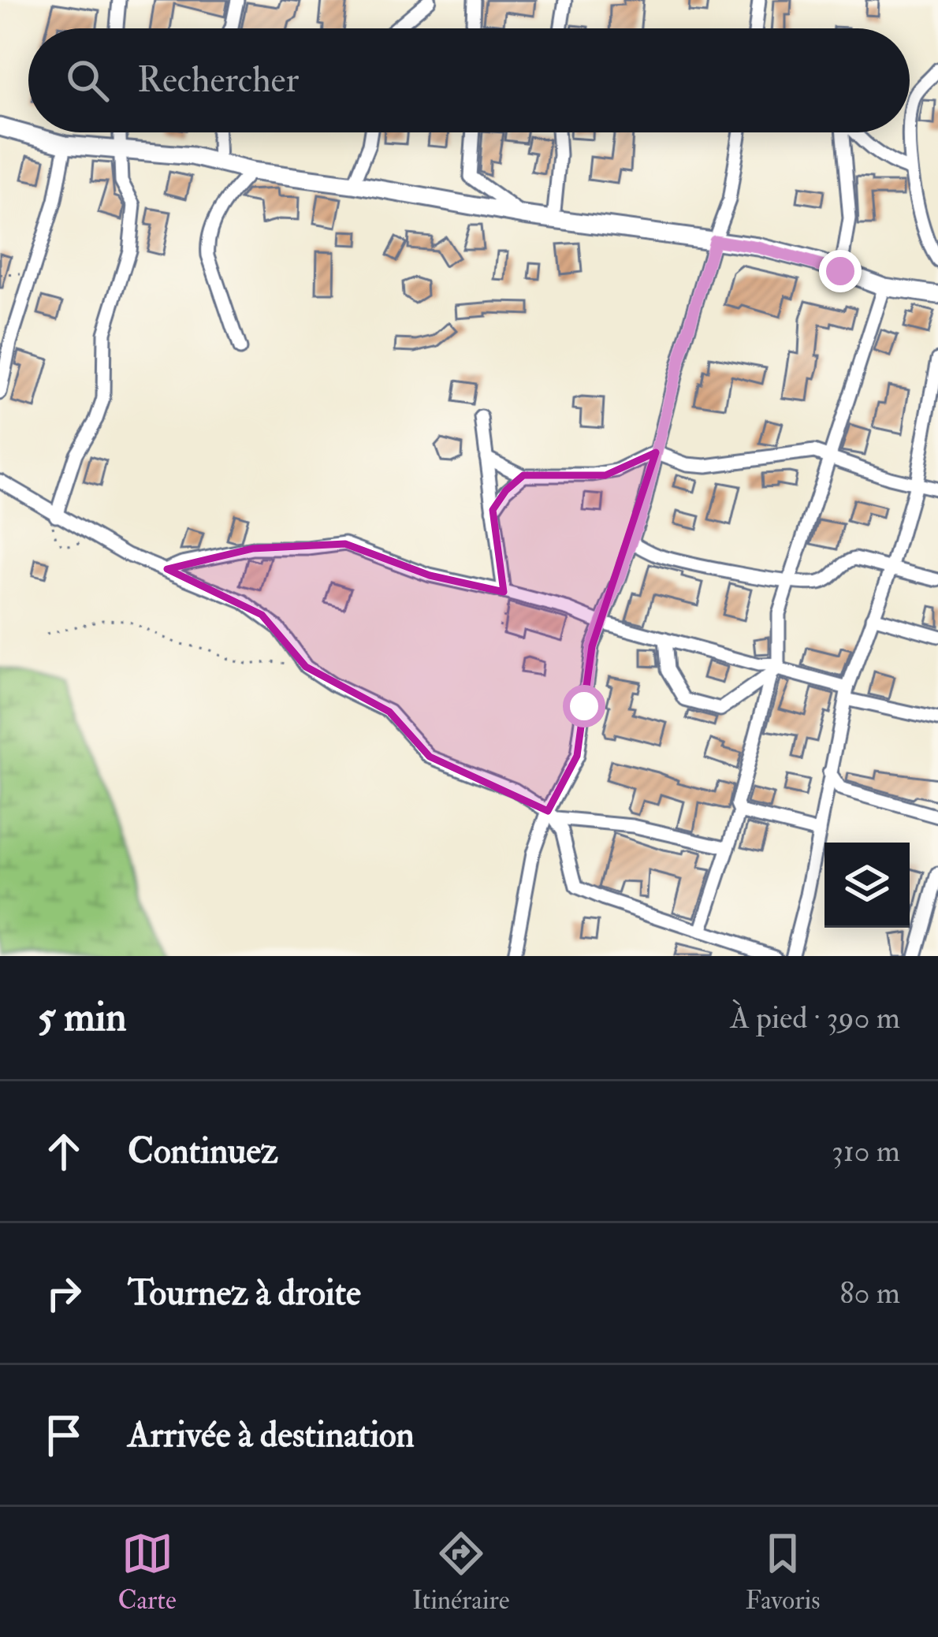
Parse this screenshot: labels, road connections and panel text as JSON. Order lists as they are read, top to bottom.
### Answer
{
  "page": {
    "search": "Rechercher",
    "heading": ["5 min", "À pied · 390 m"],
    "list": [
      ["Continuez", "310 m"],
      ["Tournez à droite", "80 m"],
      "Arrivée à destination"
    ],
    "nav": ["Carte", "Itinéraire", "Favoris"]
  }
}
